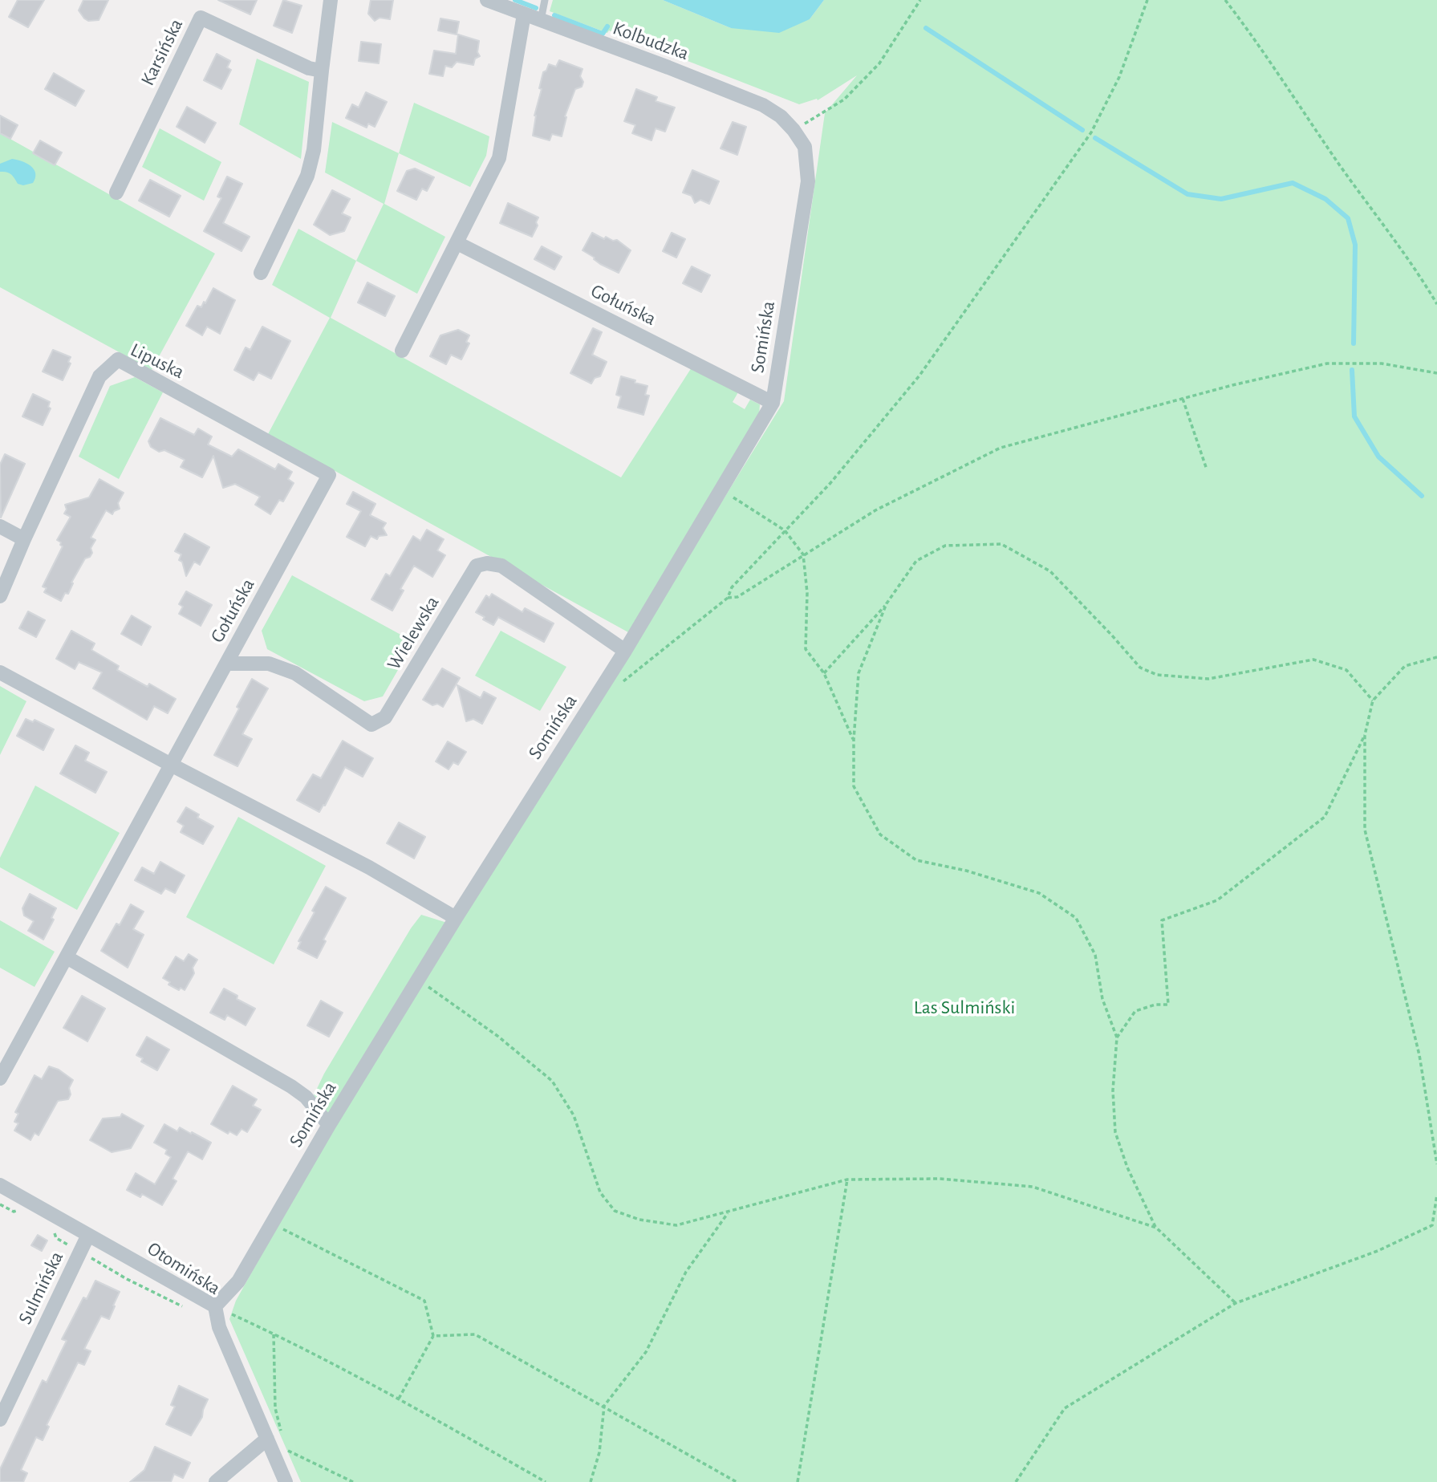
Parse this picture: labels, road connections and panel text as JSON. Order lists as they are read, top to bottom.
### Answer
{
  "streets": {
    "street": [
      "Kolbudzka",
      "Karsińska",
      "Gołuńska",
      "Somińska",
      "Lipuska",
      "Wielewska",
      "Otomińska",
      "Sulmińska"
    ]
  },
  "crossings": [
    ["Kolbudzka", "Somińska"],
    ["Gołuńska", "Somińska"],
    ["Gołuńska", "Lipuska"],
    ["Gołuńska", "Wielewska"],
    ["Somińska", "Wielewska"],
    ["Somińska", "Otomińska"],
    ["Otomińska", "Sulmińska"]
  ],
  "parks": ["Las Sulmiński"]
}
